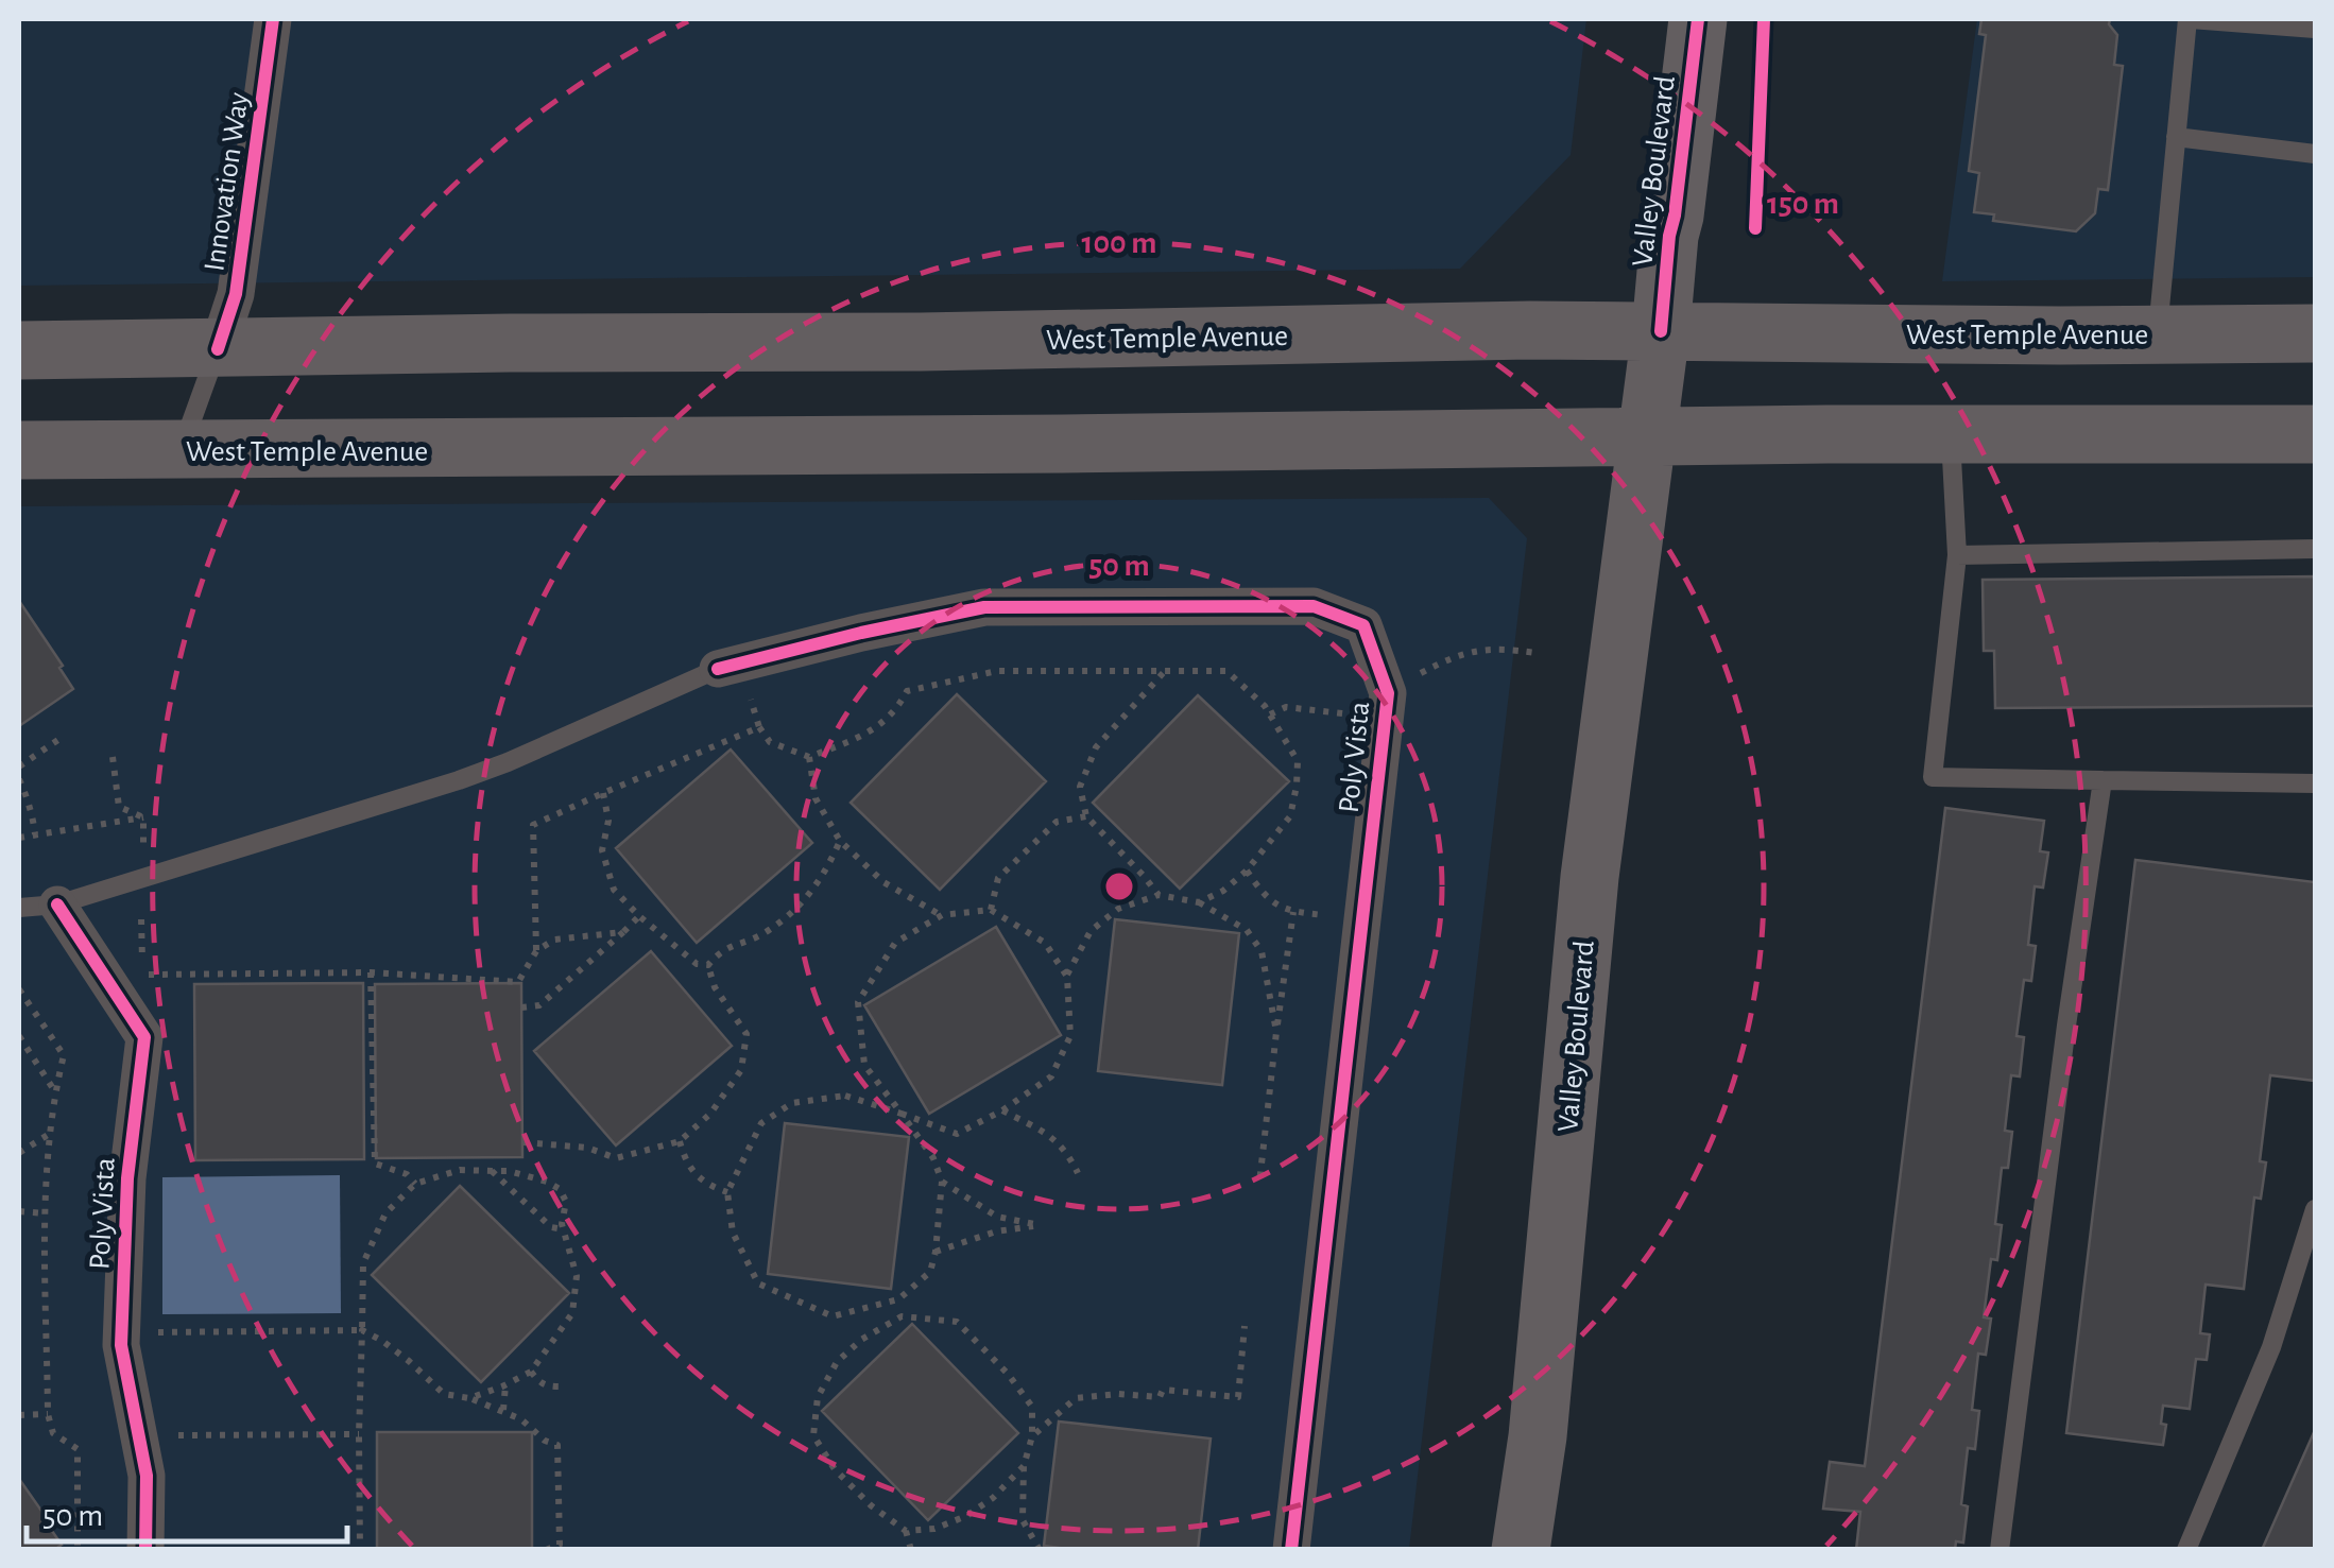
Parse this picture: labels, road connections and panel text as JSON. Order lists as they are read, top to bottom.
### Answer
{
  "streets": {
    "main road": ["Valley Boulevard", "West Temple Avenue"],
    "street": ["Innovation Way", "Poly Vista"]
  },
  "crossings": [
    ["Valley Boulevard", "West Temple Avenue"],
    ["Innovation Way", "West Temple Avenue"]
  ],
  "scale_bar": "50 m",
  "rings": ["150 m", "100 m", "50 m"]
}
